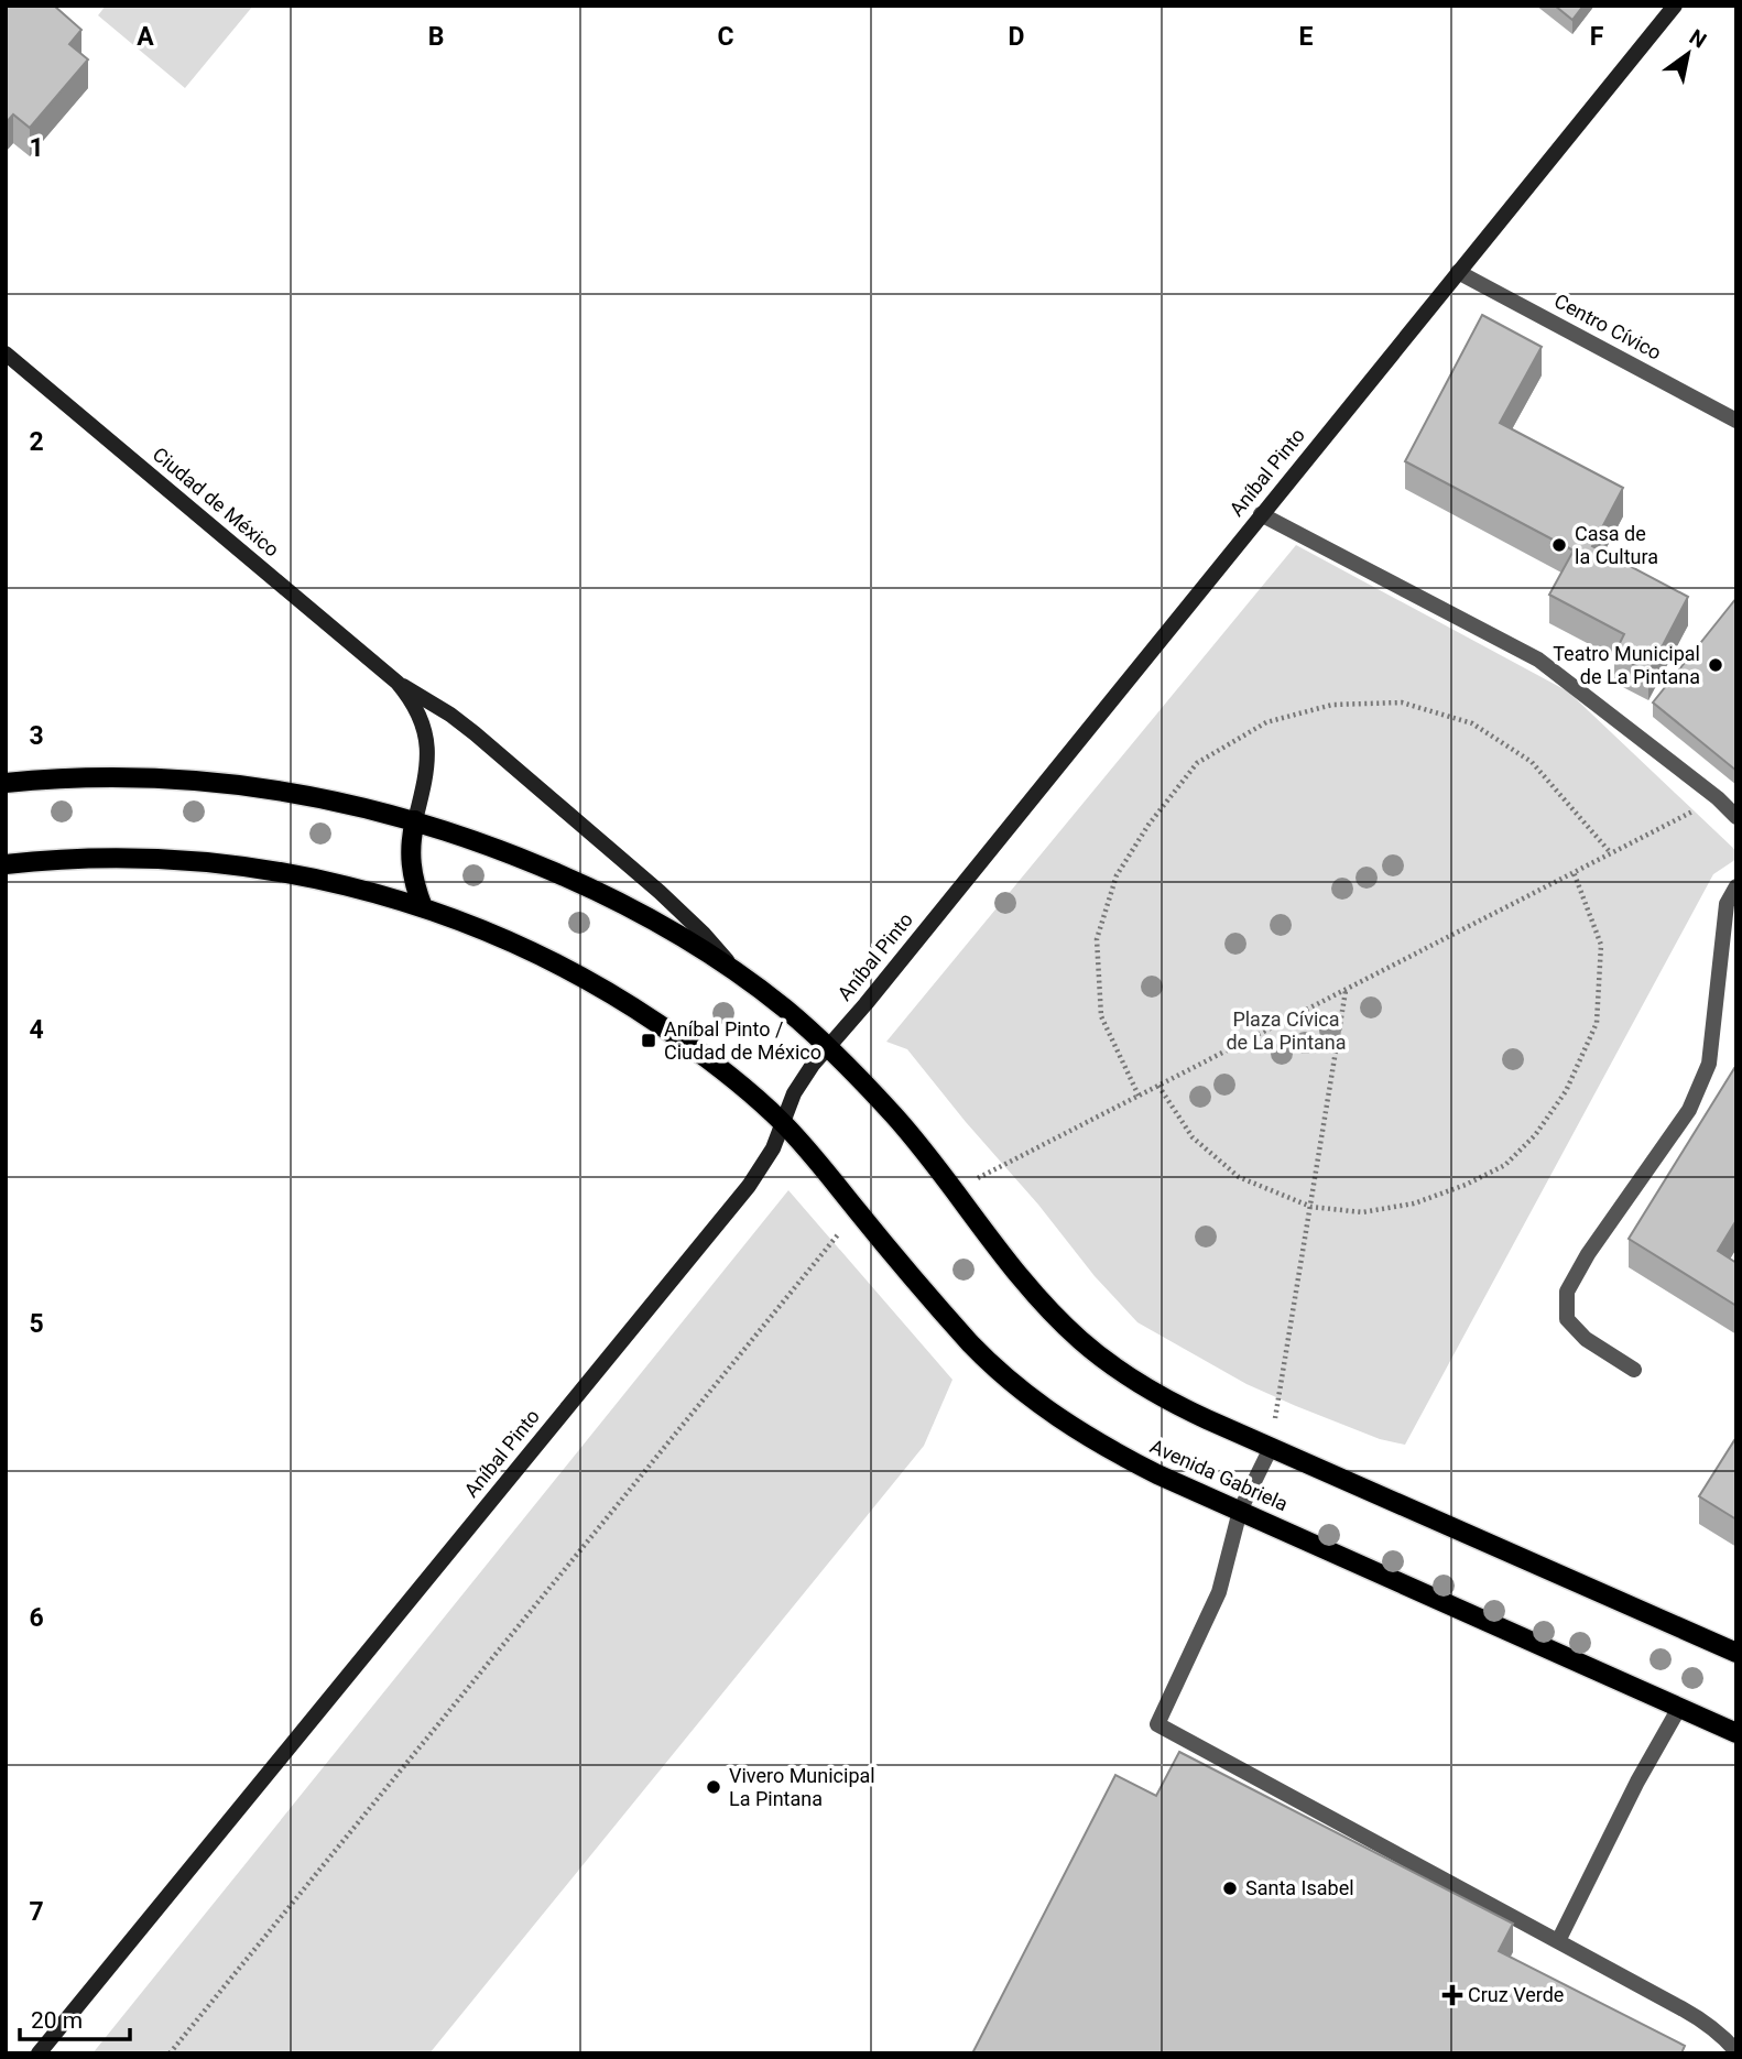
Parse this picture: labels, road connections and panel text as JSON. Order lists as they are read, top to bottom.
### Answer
{
  "streets": {
    "main road": ["Avenida Gabriela"],
    "street": ["Centro Cívico", "Aníbal Pinto", "Ciudad de México"]
  },
  "crossings": [
    ["Centro Cívico", "Aníbal Pinto"],
    ["Aníbal Pinto", "Avenida Gabriela"]
  ],
  "parks": ["Plaza Cívica de La Pintana"],
  "places": {
    "other": [
      "Casa de la Cultura",
      "Teatro Municipal de La Pintana",
      "Vivero Municipal La Pintana",
      "Santa Isabel"
    ],
    "transit": ["Aníbal Pinto / Ciudad de México"],
    "health": ["Cruz Verde"]
  },
  "scale_bar": "20 m",
  "north": "top right",
  "grid": {
    "columns": [
      "A",
      "B",
      "C",
      "D",
      "E",
      "F"
    ],
    "rows": [
      "1",
      "2",
      "3",
      "4",
      "5",
      "6",
      "7"
    ]
  }
}
